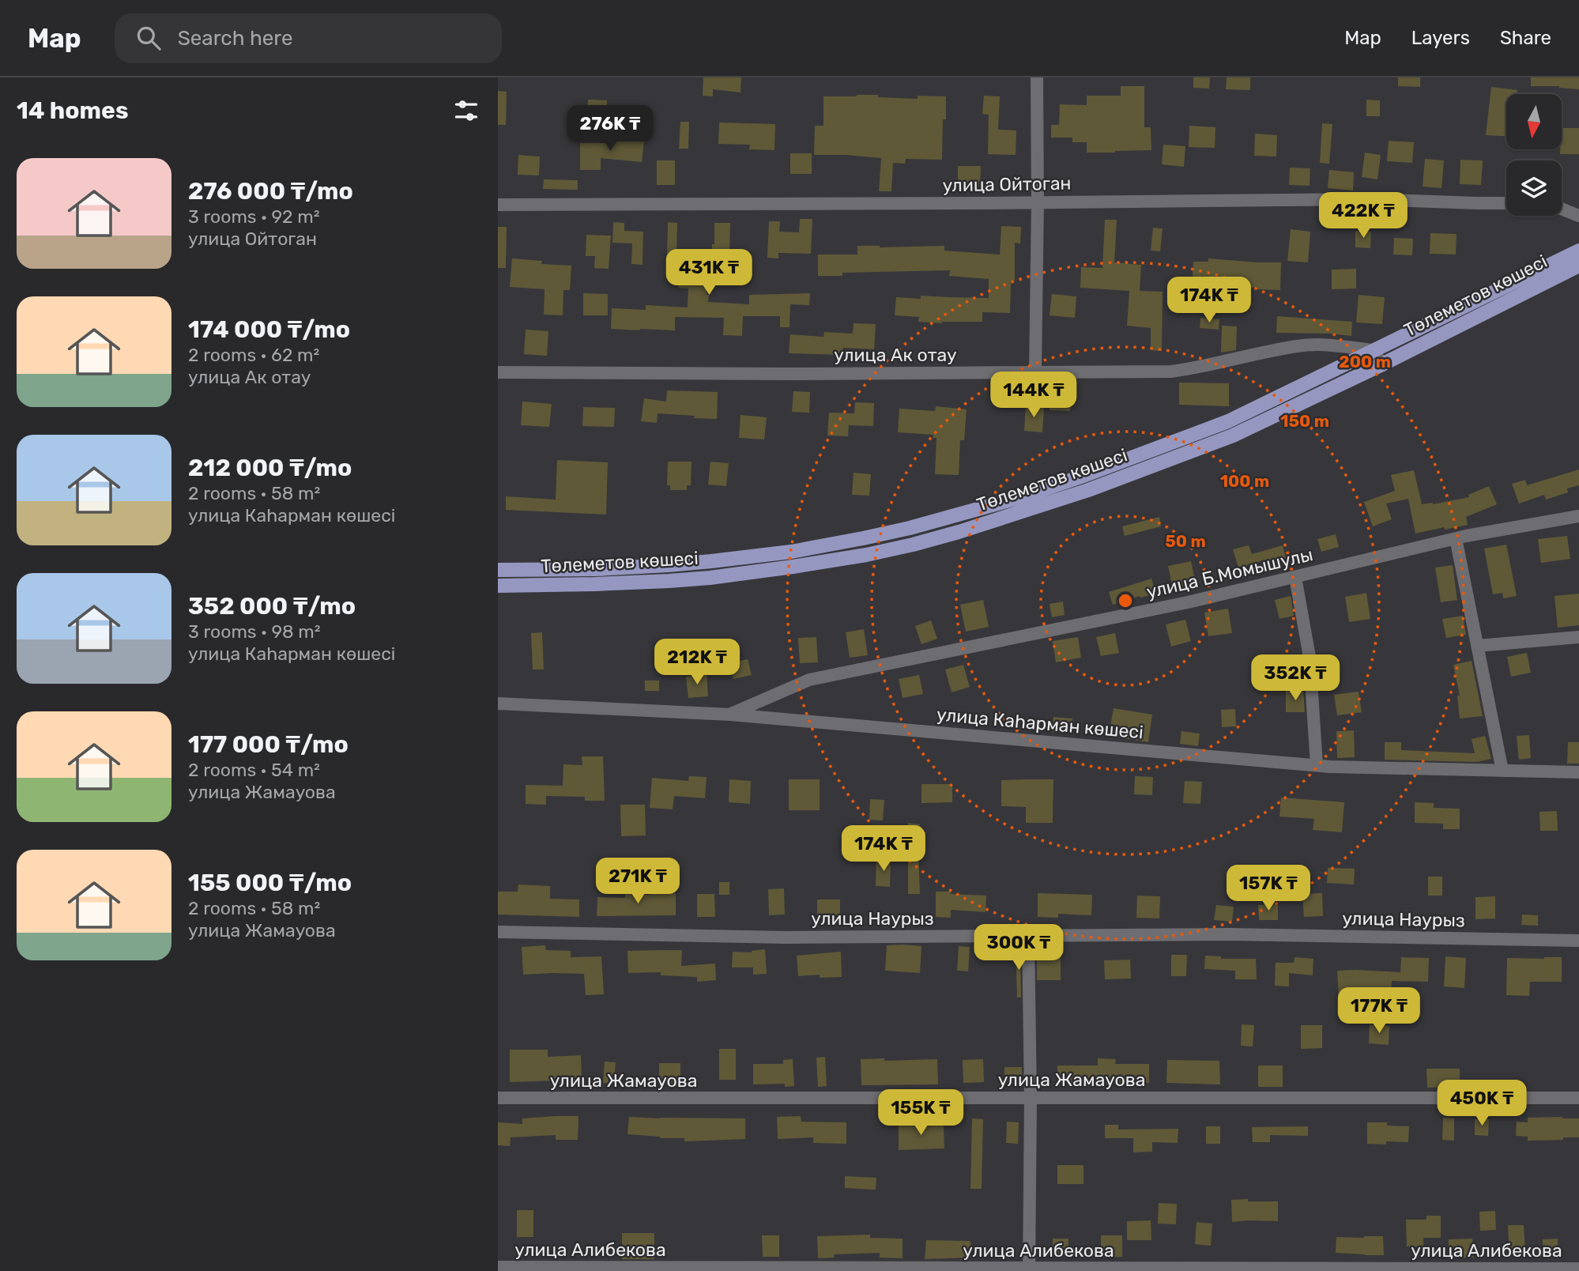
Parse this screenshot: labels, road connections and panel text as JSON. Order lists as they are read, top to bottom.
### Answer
{
  "streets": {
    "main road": ["Төлеметов көшесі"],
    "street": [
      "улица Ойтоган",
      "улица Ак отау",
      "улица Б.Момышулы",
      "улица Каһарман көшесі",
      "улица Наурыз",
      "улица Жамауова",
      "улица Алибекова"
    ]
  },
  "crossings": [
    ["Төлеметов көшесі", "улица Ак отау"],
    ["улица Б.Момышулы", "улица Каһарман көшесі"]
  ],
  "north": "bottom",
  "page": {
    "header": "Map",
    "search": "Search here",
    "nav": ["Map", "Layers", "Share"],
    "heading": "14 homes",
    "price": [
      "276K ₸",
      "422K ₸",
      "431K ₸",
      "174K ₸",
      "144K ₸",
      "212K ₸",
      "352K ₸",
      "174K ₸",
      "271K ₸",
      "157K ₸",
      "300K ₸",
      "177K ₸",
      "450K ₸",
      "155K ₸"
    ],
    "list": [
      {
        "name": "276 000 ₸/mo",
        "note": "3 rooms · 92 m² · улица Ойтоган"
      },
      {
        "name": "174 000 ₸/mo",
        "note": "2 rooms · 62 m² · улица Ак отау"
      },
      {
        "name": "212 000 ₸/mo",
        "note": "2 rooms · 58 m² · улица Каһарман көшесі"
      },
      {
        "name": "352 000 ₸/mo",
        "note": "3 rooms · 98 m² · улица Каһарман көшесі"
      },
      {
        "name": "177 000 ₸/mo",
        "note": "2 rooms · 54 m² · улица Жамауова"
      },
      {
        "name": "155 000 ₸/mo",
        "note": "2 rooms · 58 m² · улица Жамауова"
      }
    ]
  },
  "rings": [
    "200 m",
    "150 m",
    "100 m",
    "50 m"
  ]
}
